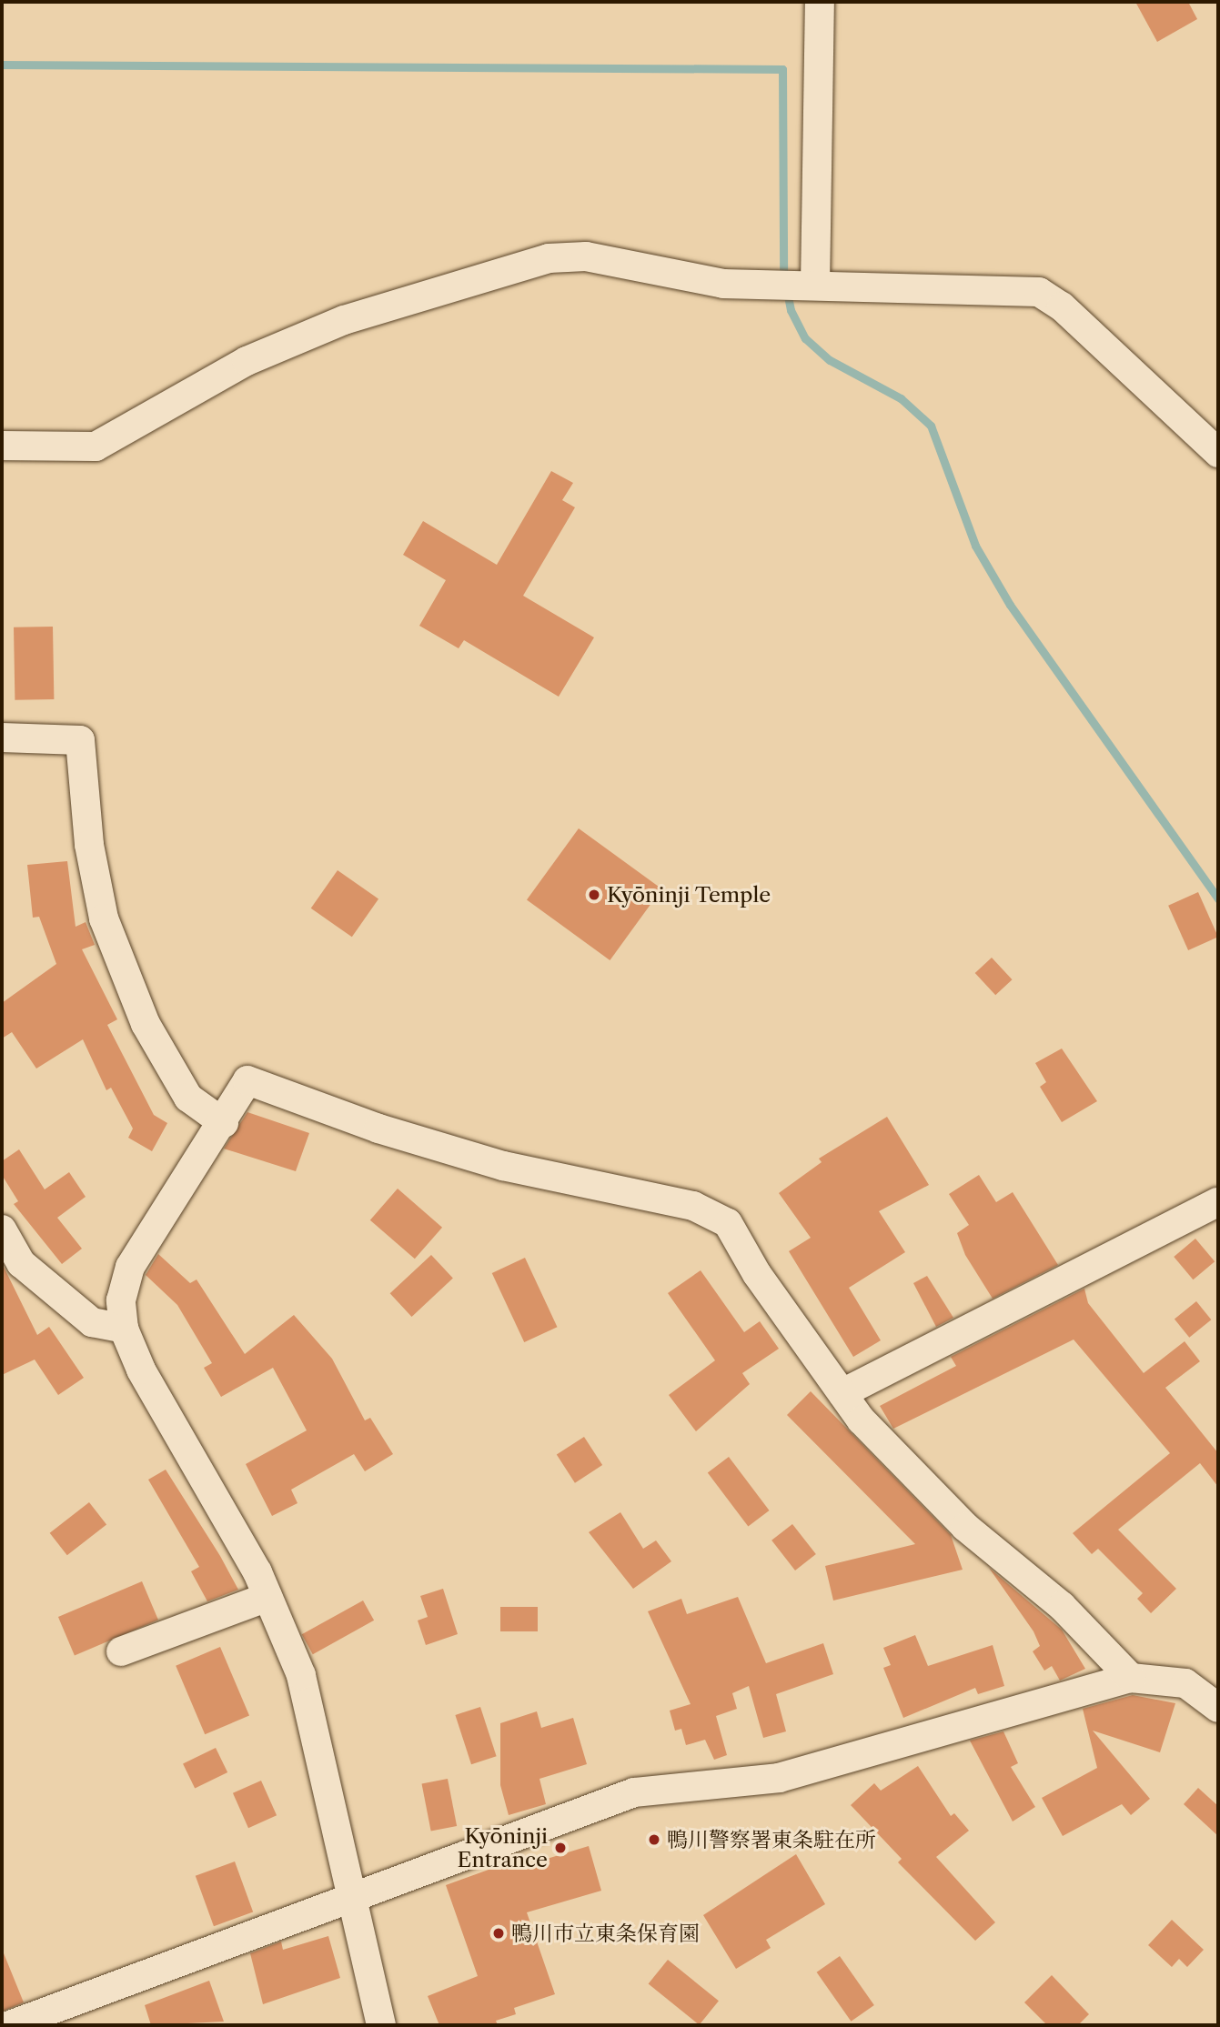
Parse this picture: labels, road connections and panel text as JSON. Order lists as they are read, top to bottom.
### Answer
{
  "places": [
    "Kyōninji Temple",
    "鴨川警察署東条駐在所",
    "Kyōninji Entrance",
    "鴨川市立東条保育園"
  ]
}
